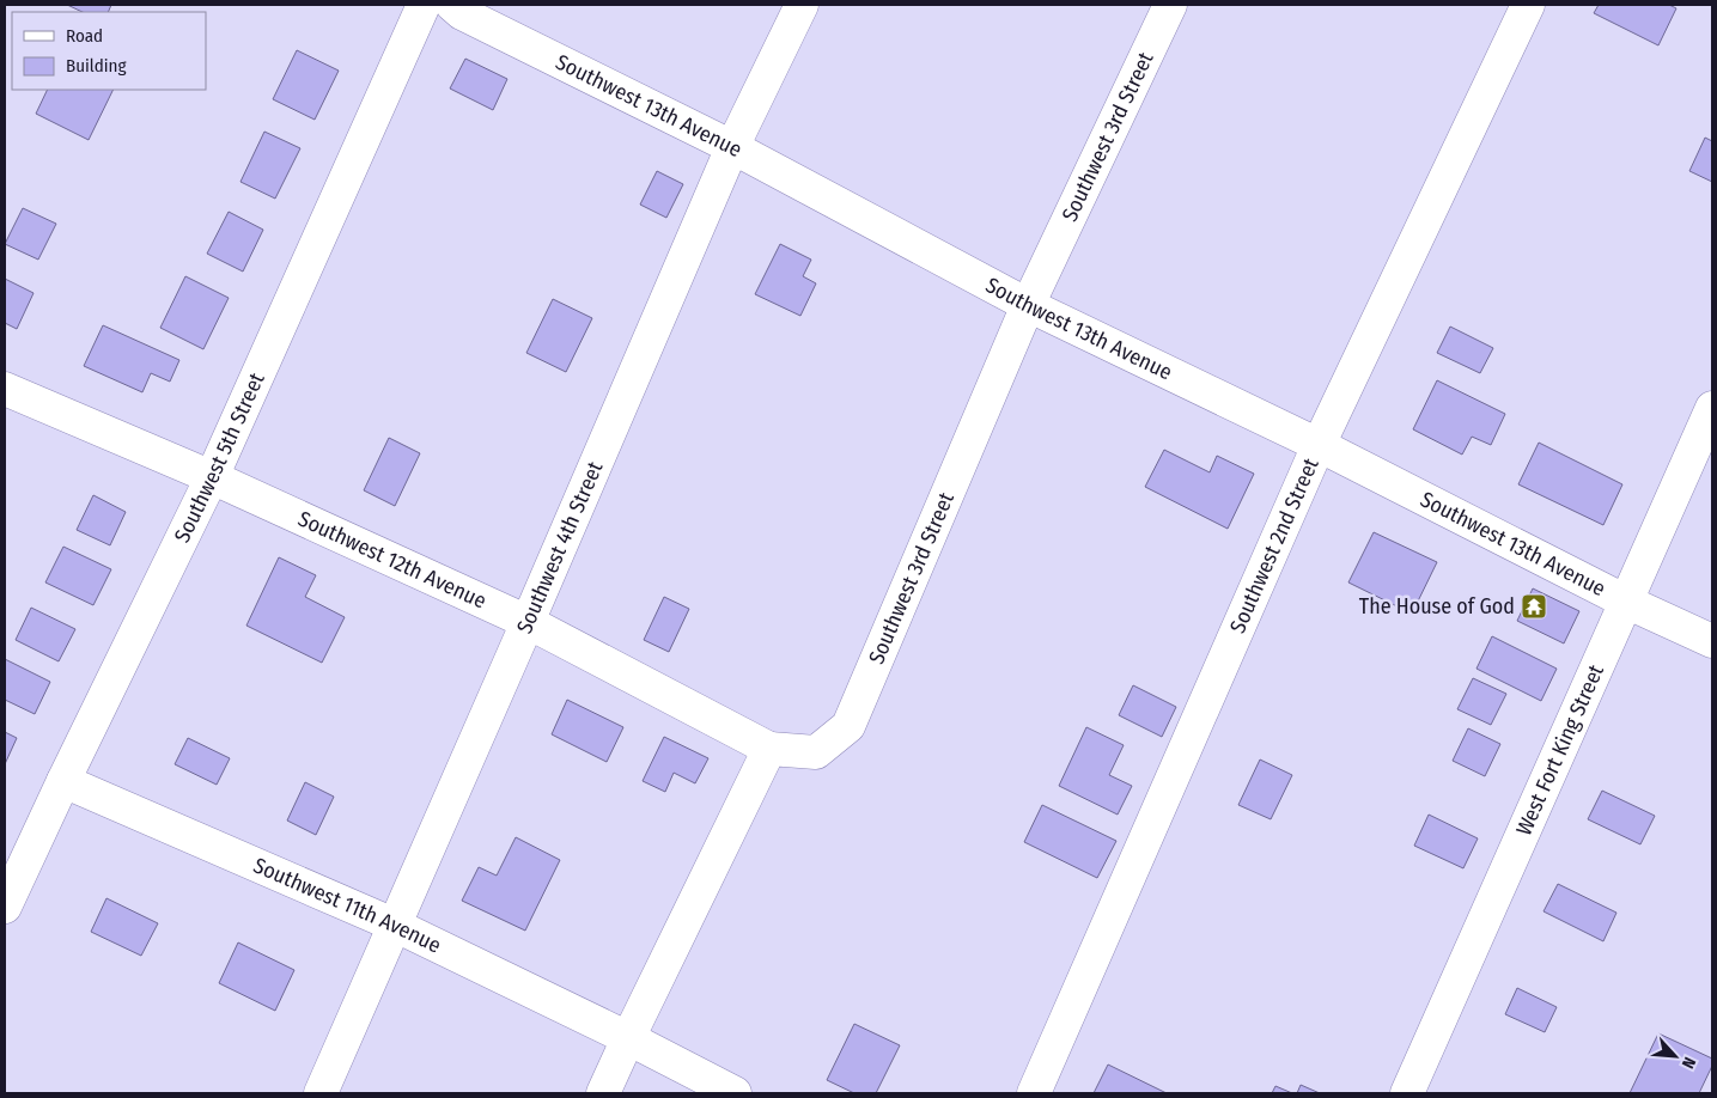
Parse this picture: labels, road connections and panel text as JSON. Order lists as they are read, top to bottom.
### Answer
{
  "streets": {
    "street": [
      "Southwest 13th Avenue",
      "Southwest 3rd Street",
      "Southwest 5th Street",
      "Southwest 2nd Street",
      "Southwest 4th Street",
      "Southwest 12th Avenue",
      "West Fort King Street",
      "Southwest 11th Avenue"
    ]
  },
  "crossings": [
    ["Southwest 13th Avenue", "Southwest 3rd Street"],
    ["Southwest 13th Avenue", "Southwest 2nd Street"],
    ["Southwest 13th Avenue", "Southwest 4th Street"],
    ["Southwest 13th Avenue", "West Fort King Street"],
    ["Southwest 3rd Street", "Southwest 12th Avenue"],
    ["Southwest 5th Street", "Southwest 12th Avenue"],
    ["Southwest 5th Street", "Southwest 11th Avenue"],
    ["Southwest 4th Street", "Southwest 12th Avenue"],
    ["Southwest 4th Street", "Southwest 11th Avenue"]
  ],
  "places": {
    "temple": ["The House of God"]
  },
  "legend": ["Road", "Building"],
  "north": "bottom right"
}
